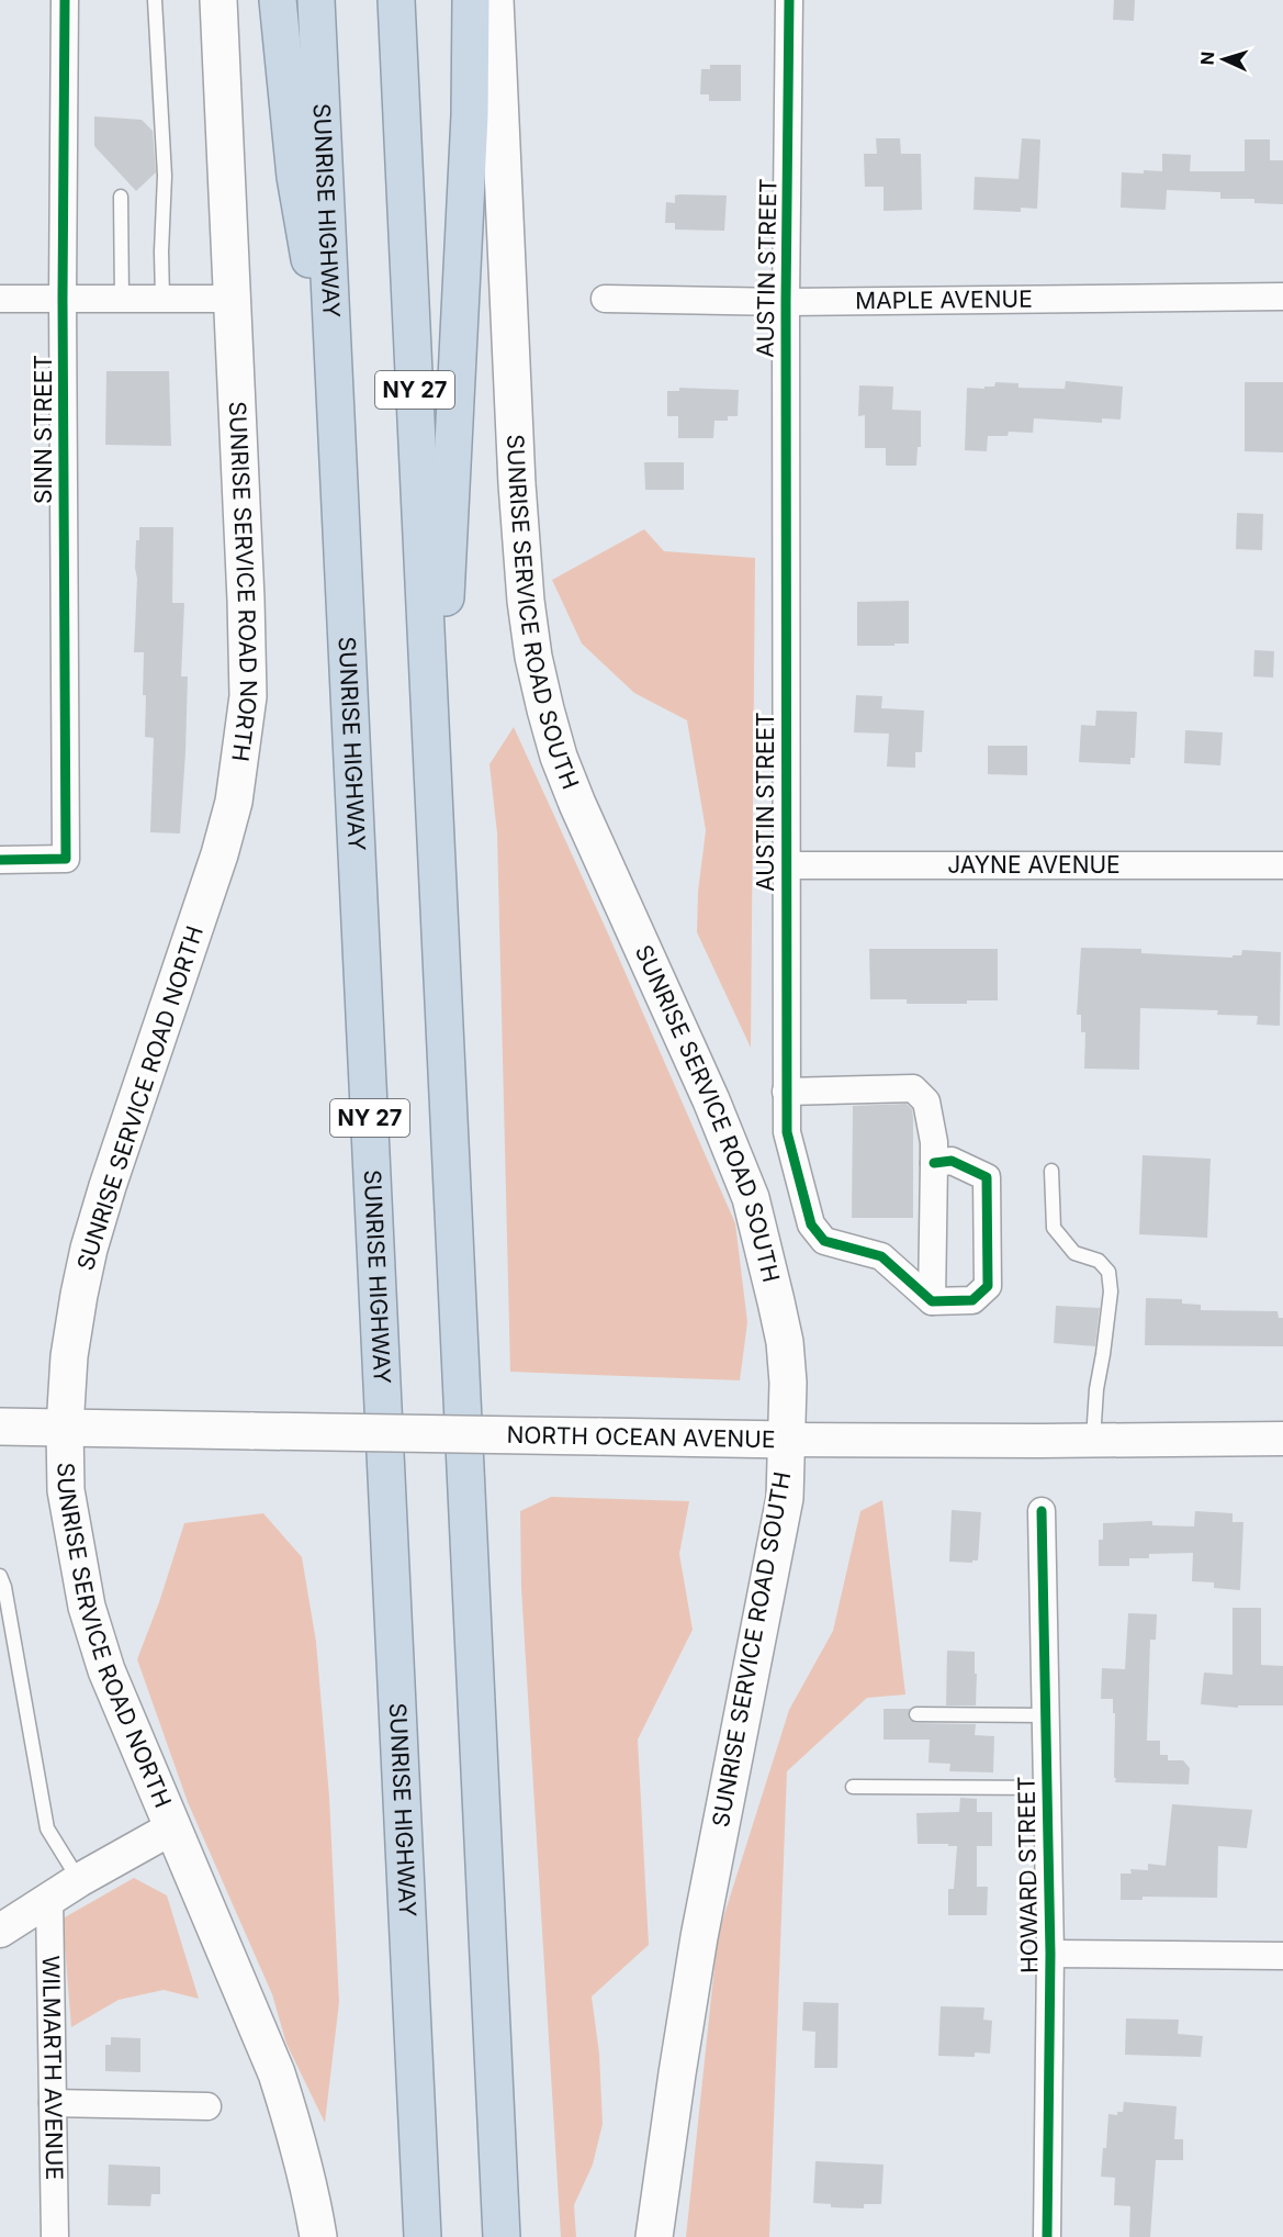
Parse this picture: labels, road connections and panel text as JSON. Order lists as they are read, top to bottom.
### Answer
{
  "streets": {
    "highway": ["SUNRISE HIGHWAY", "NY 27"],
    "main road": ["SUNRISE SERVICE ROAD NORTH", "SUNRISE SERVICE ROAD SOUTH", "NORTH OCEAN AVENUE"],
    "street": [
      "AUSTIN STREET",
      "MAPLE AVENUE",
      "SINN STREET",
      "JAYNE AVENUE",
      "HOWARD STREET",
      "WILMARTH AVENUE"
    ]
  },
  "crossings": [
    ["AUSTIN STREET", "MAPLE AVENUE"],
    ["AUSTIN STREET", "JAYNE AVENUE"],
    ["SUNRISE SERVICE ROAD NORTH", "NORTH OCEAN AVENUE"],
    ["SUNRISE SERVICE ROAD SOUTH", "NORTH OCEAN AVENUE"]
  ],
  "north": "left"
}
